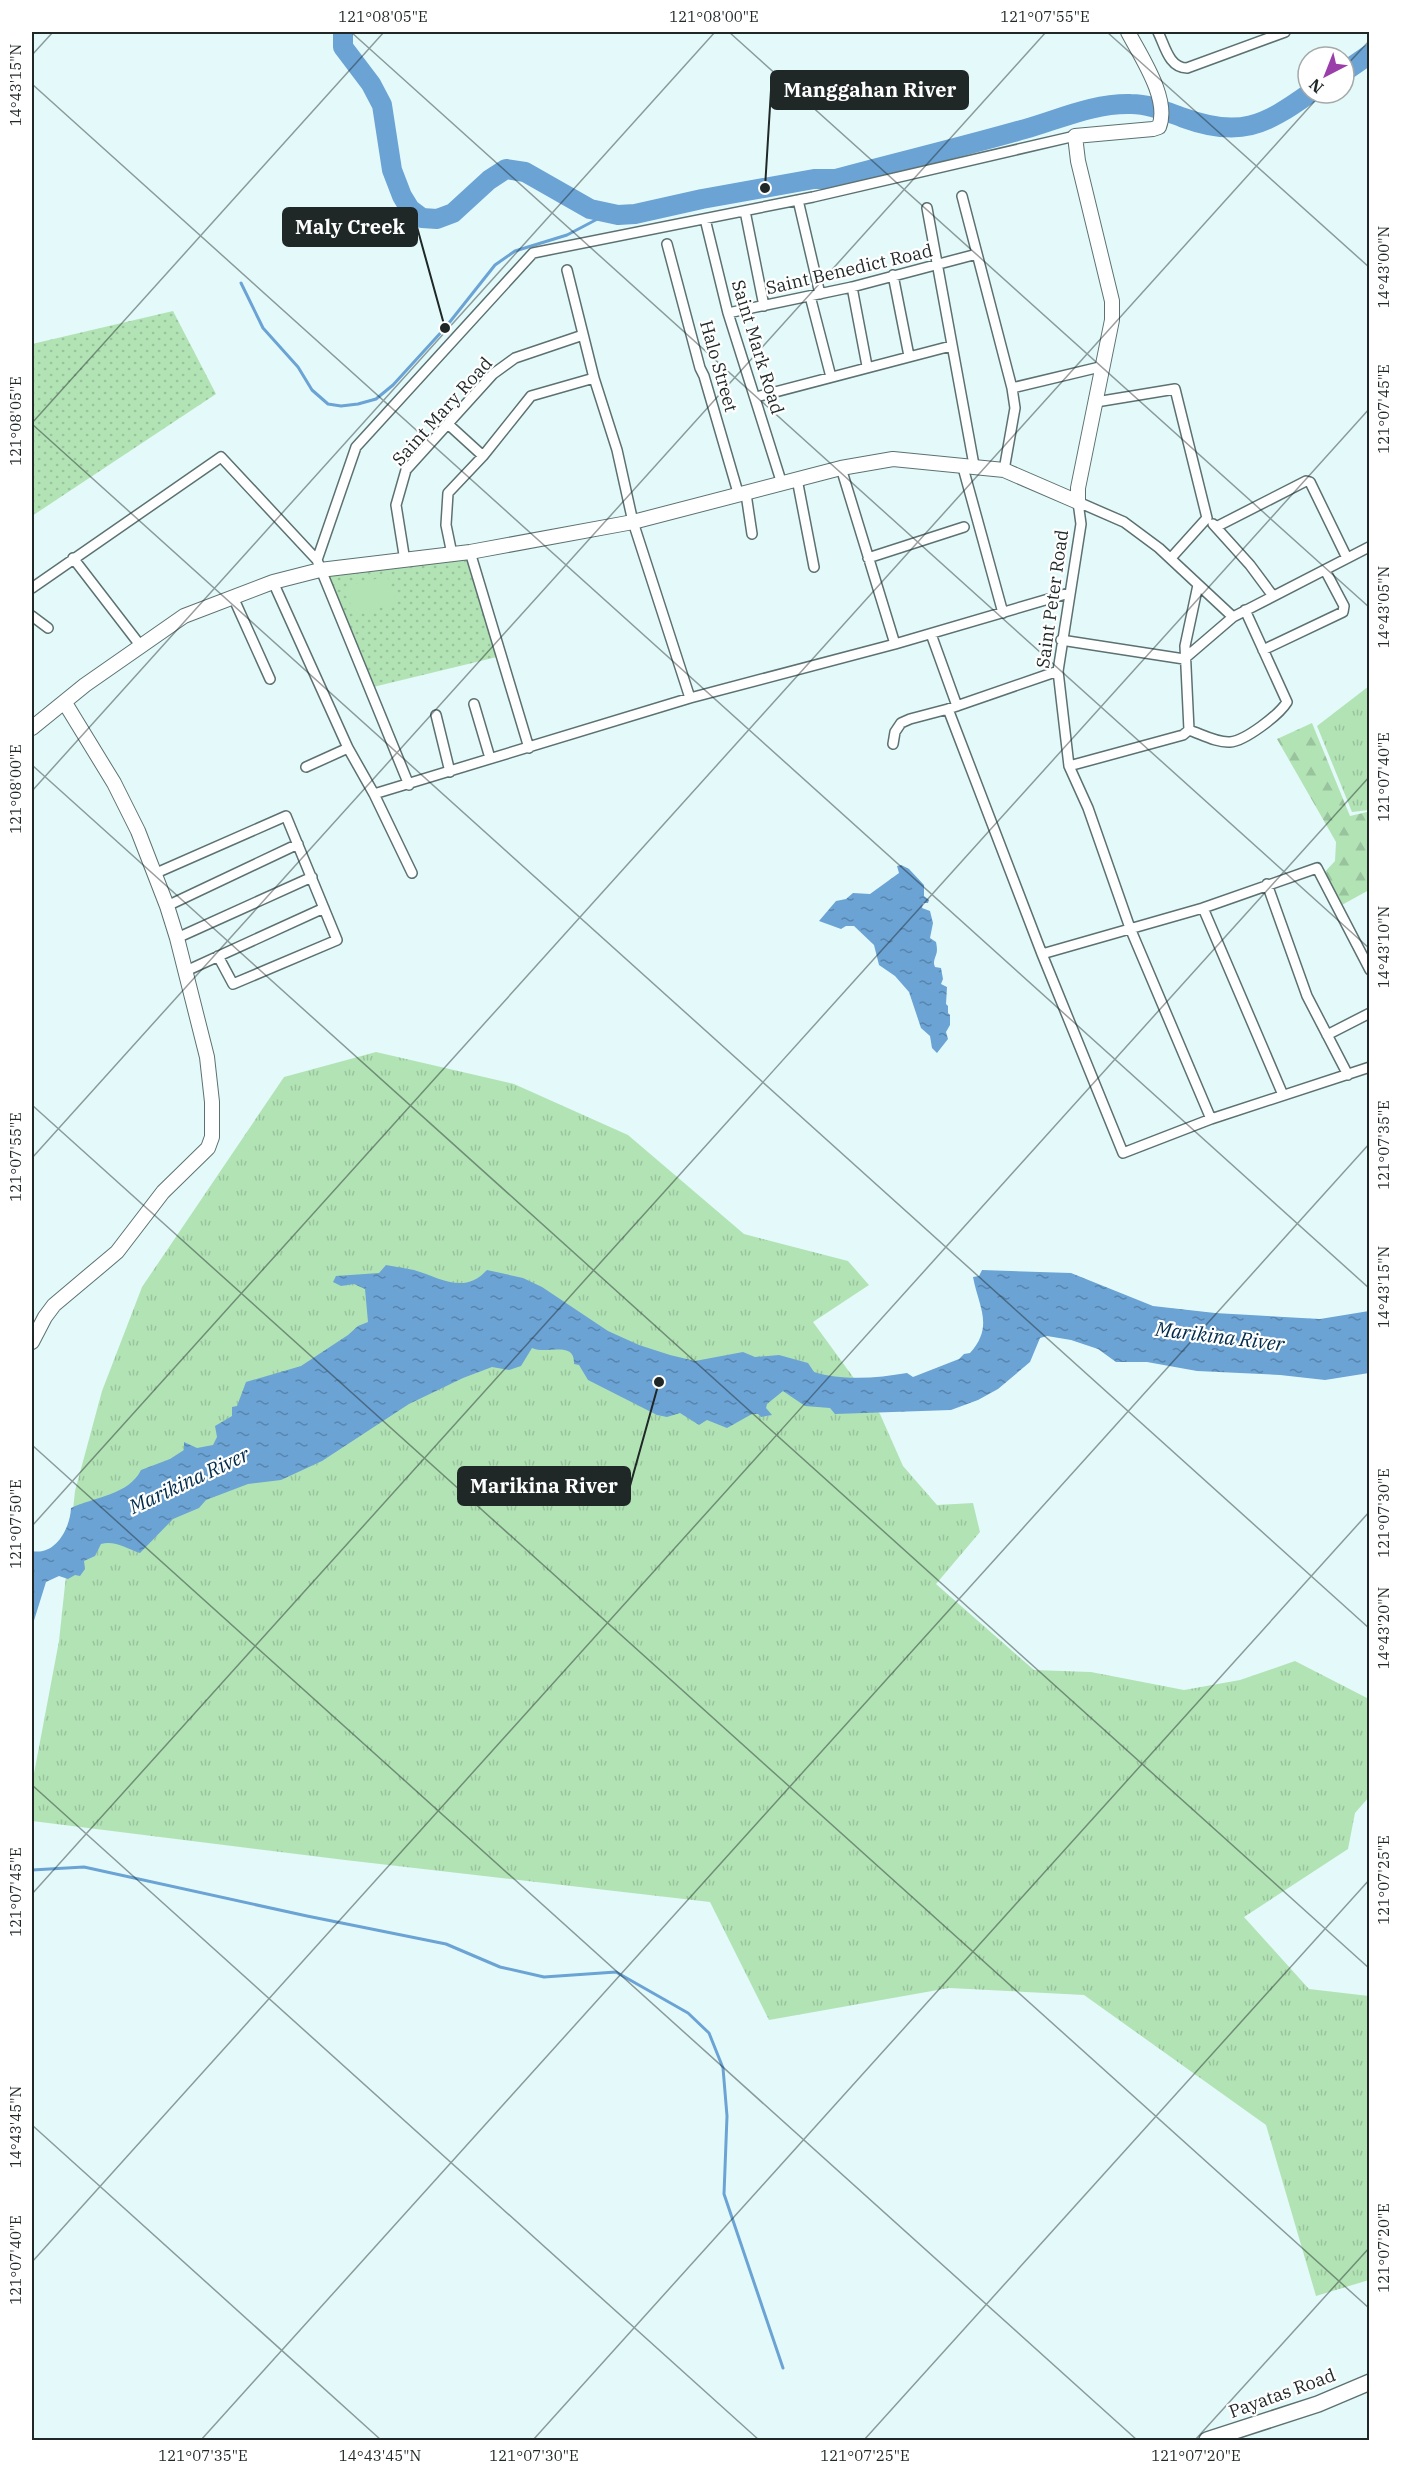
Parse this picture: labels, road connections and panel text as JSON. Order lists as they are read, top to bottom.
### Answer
{
  "streets": {
    "main road": ["Payatas Road"],
    "street": [
      "Saint Benedict Road",
      "Saint Mark Road",
      "Halo Street",
      "Saint Mary Road",
      "Saint Peter Road"
    ]
  },
  "crossings": [
    ["Saint Benedict Road", "Saint Mark Road"]
  ],
  "water": ["Marikina River"],
  "places": ["Manggahan River", "Maly Creek", "Marikina River"],
  "north": "bottom left",
  "coordinates": [
    "121°08'05\"E",
    "121°08'00\"E",
    "121°07'55\"E",
    "14°43'15\"N",
    "14°43'00\"N",
    "121°07'45\"E",
    "14°43'05\"N",
    "121°07'40\"E",
    "14°43'10\"N",
    "121°07'35\"E",
    "121°07'30\"E",
    "121°07'50\"E",
    "14°43'20\"N",
    "121°07'25\"E",
    "14°43'45\"N",
    "121°07'20\"E"
  ]
}
